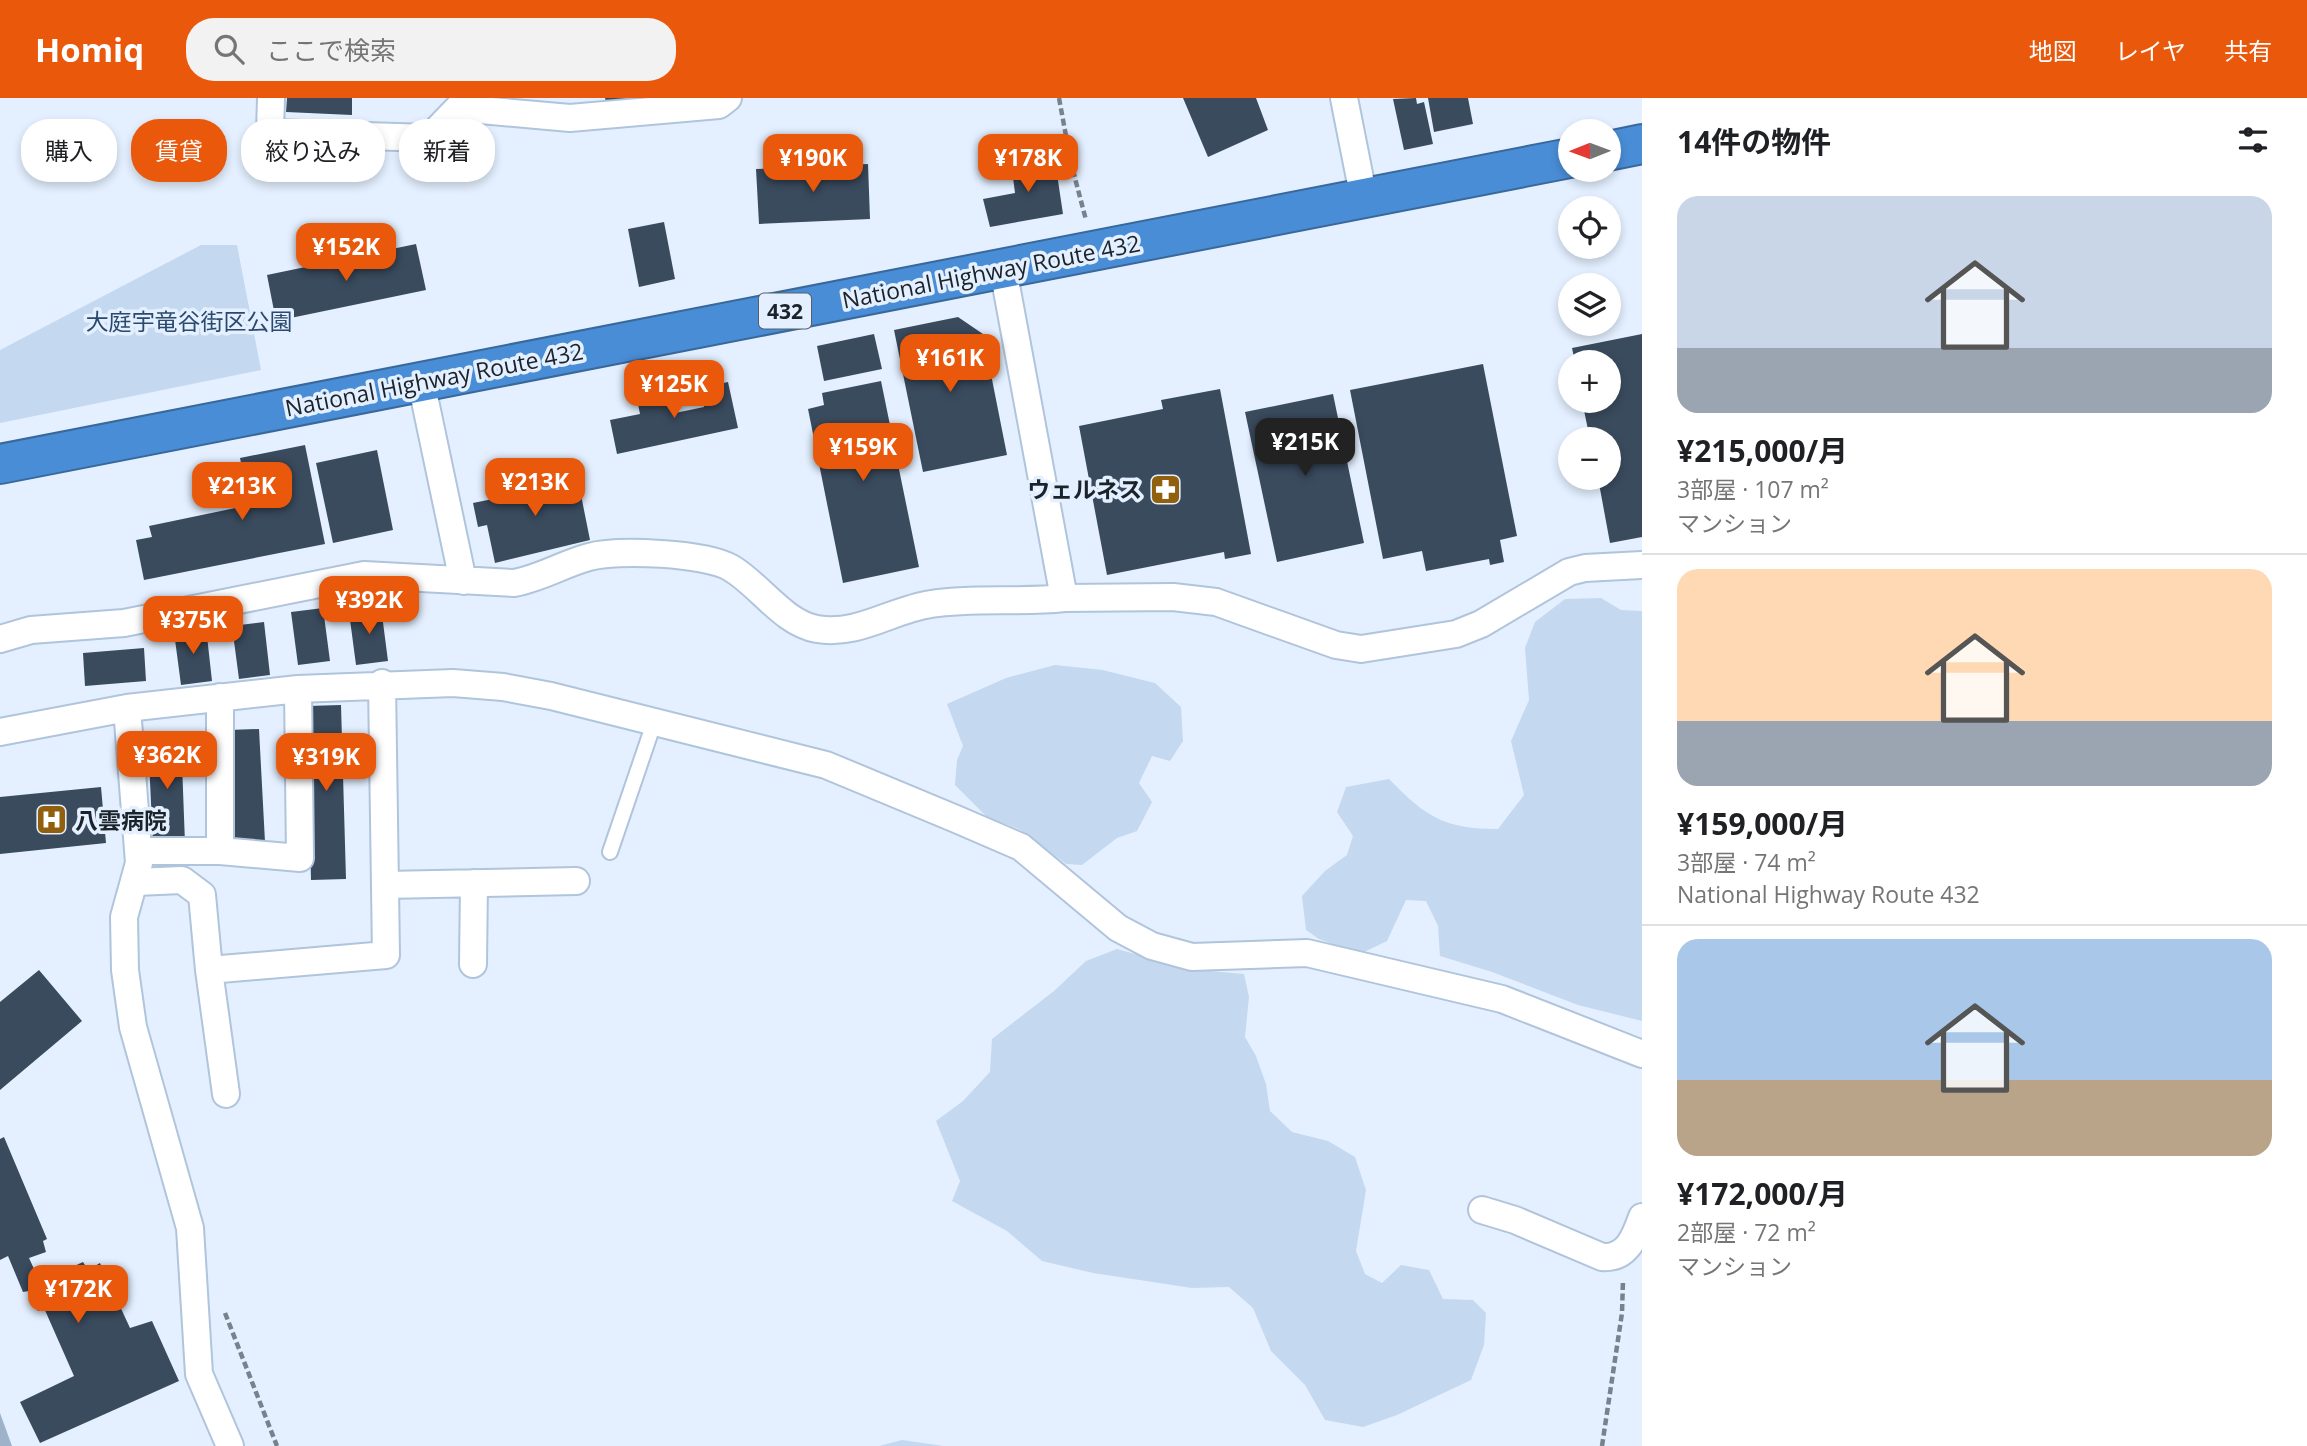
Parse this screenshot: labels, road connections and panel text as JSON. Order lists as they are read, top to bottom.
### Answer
{
  "streets": {
    "highway": ["National Highway Route 432", "432"]
  },
  "parks": ["大庭宇竜谷街区公園"],
  "places": {
    "pharmacy": ["ウェルネス"],
    "hospital": ["八雲病院"]
  },
  "north": "left",
  "page": {
    "header": "Homiq",
    "search": "ここで検索",
    "nav": ["地図", "レイヤ", "共有"],
    "heading": "14件の物件",
    "map_buttons": ["+", "−"],
    "chip": [
      "購入",
      "賃貸",
      "絞り込み",
      "新着"
    ],
    "price": [
      "¥190K",
      "¥178K",
      "¥152K",
      "¥161K",
      "¥125K",
      "¥215K",
      "¥159K",
      "¥213K",
      "¥213K",
      "¥392K",
      "¥375K",
      "¥362K",
      "¥319K",
      "¥172K"
    ],
    "list": [
      {
        "name": "¥215,000/月",
        "note": "3部屋 · 107 m² · マンション"
      },
      {
        "name": "¥159,000/月",
        "note": "3部屋 · 74 m² · National Highway Route 432"
      },
      {
        "name": "¥172,000/月",
        "note": "2部屋 · 72 m² · マンション"
      }
    ]
  }
}
